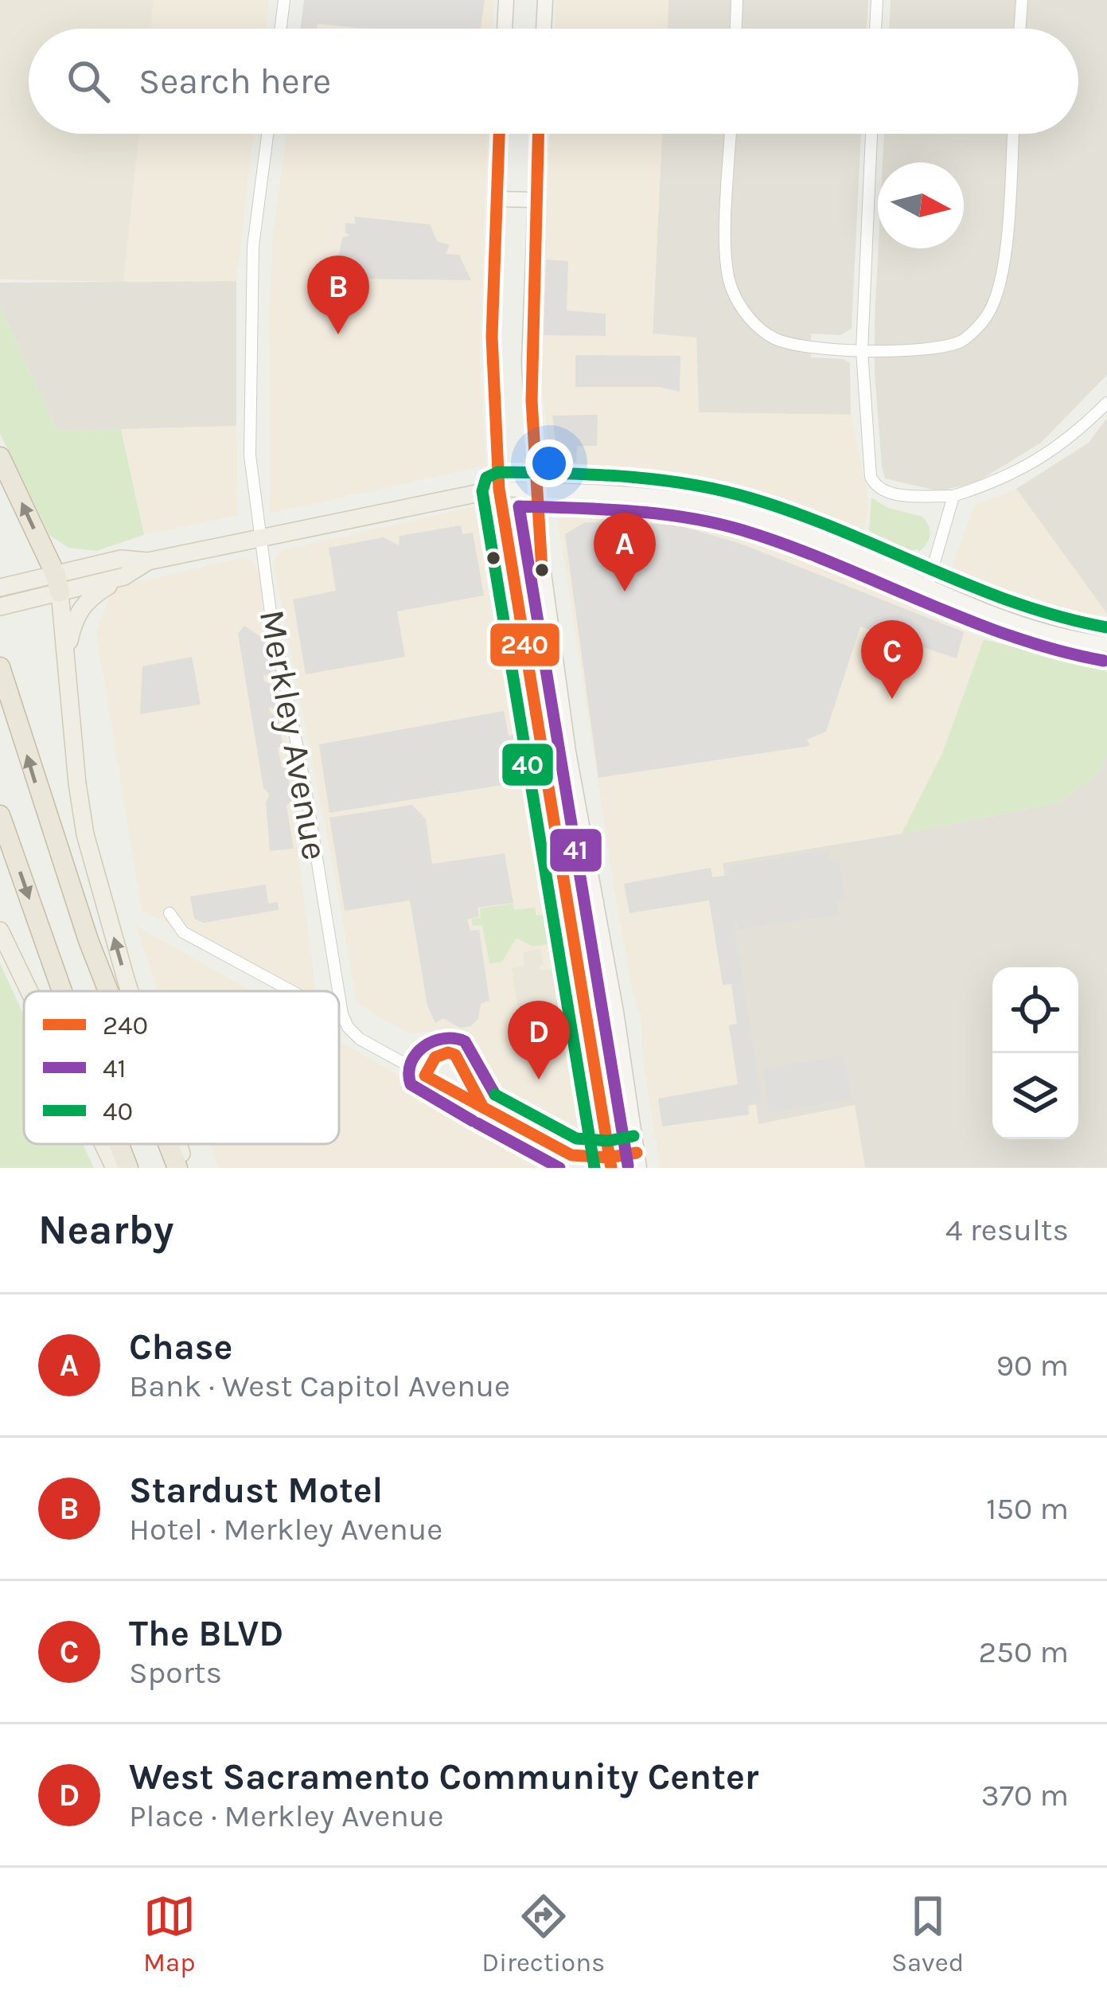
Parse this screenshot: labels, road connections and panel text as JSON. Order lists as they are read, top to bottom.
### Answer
{
  "streets": {
    "street": ["Merkley Avenue"]
  },
  "lines": ["transit line 240", "transit line 40", "transit line 41"],
  "legend": ["240", "41", "40"],
  "north": "right",
  "page": {
    "search": "Search here",
    "pins": [
      "B",
      "A",
      "C",
      "D"
    ],
    "heading": ["Nearby", "4 results"],
    "list": [
      {
        "mark": "A",
        "name": "Chase",
        "note": "Bank · West Capitol Avenue",
        "value": "90 m"
      },
      {
        "mark": "B",
        "name": "Stardust Motel",
        "note": "Hotel · Merkley Avenue",
        "value": "150 m"
      },
      {
        "mark": "C",
        "name": "The BLVD",
        "note": "Sports",
        "value": "250 m"
      },
      {
        "mark": "D",
        "name": "West Sacramento Community Center",
        "note": "Place · Merkley Avenue",
        "value": "370 m"
      }
    ],
    "nav": ["Map", "Directions", "Saved"]
  }
}
